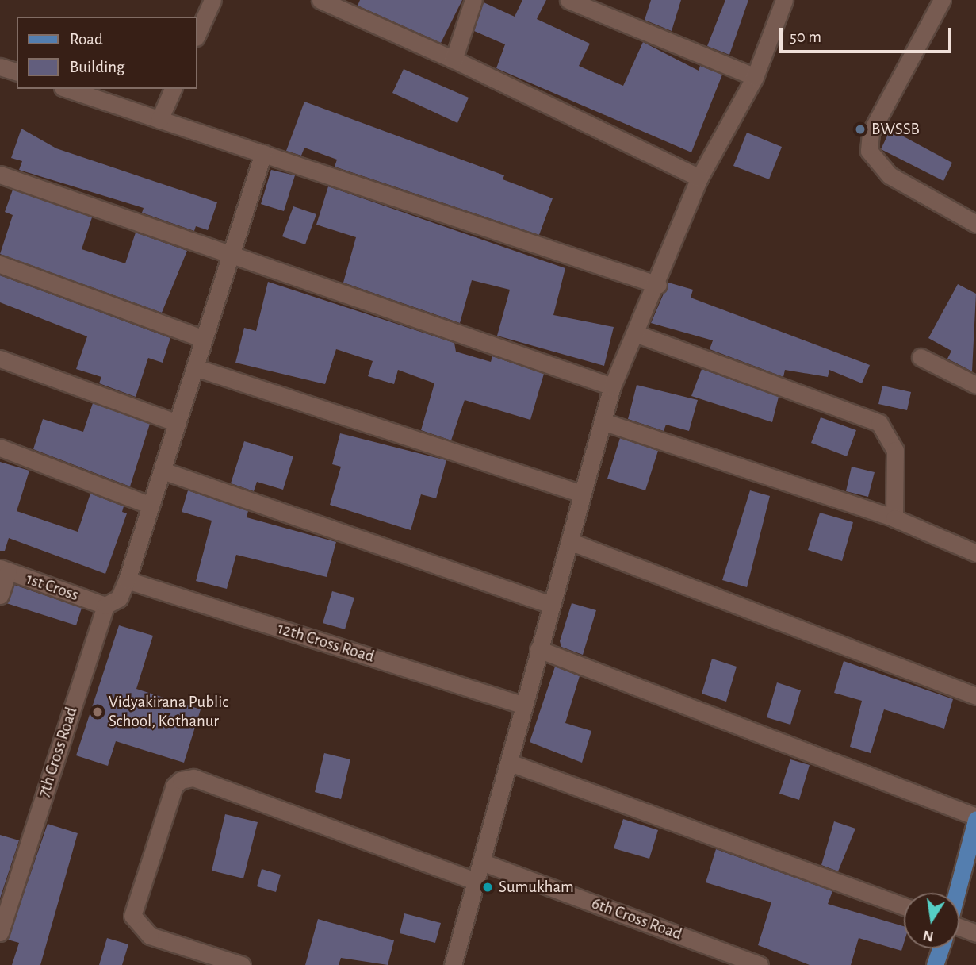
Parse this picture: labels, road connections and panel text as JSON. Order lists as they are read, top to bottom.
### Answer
{
  "streets": {
    "street": [
      "1st Cross",
      "12th Cross Road",
      "7th Cross Road",
      "6th Cross Road"
    ]
  },
  "crossings": [
    ["1st Cross", "7th Cross Road"],
    ["12th Cross Road", "7th Cross Road"]
  ],
  "places": ["BWSSB", "Vidyakirana Public School, Kothanur", "Sumukham"],
  "legend": ["Road", "Building"],
  "scale_bar": "50 m",
  "north": "bottom"
}
